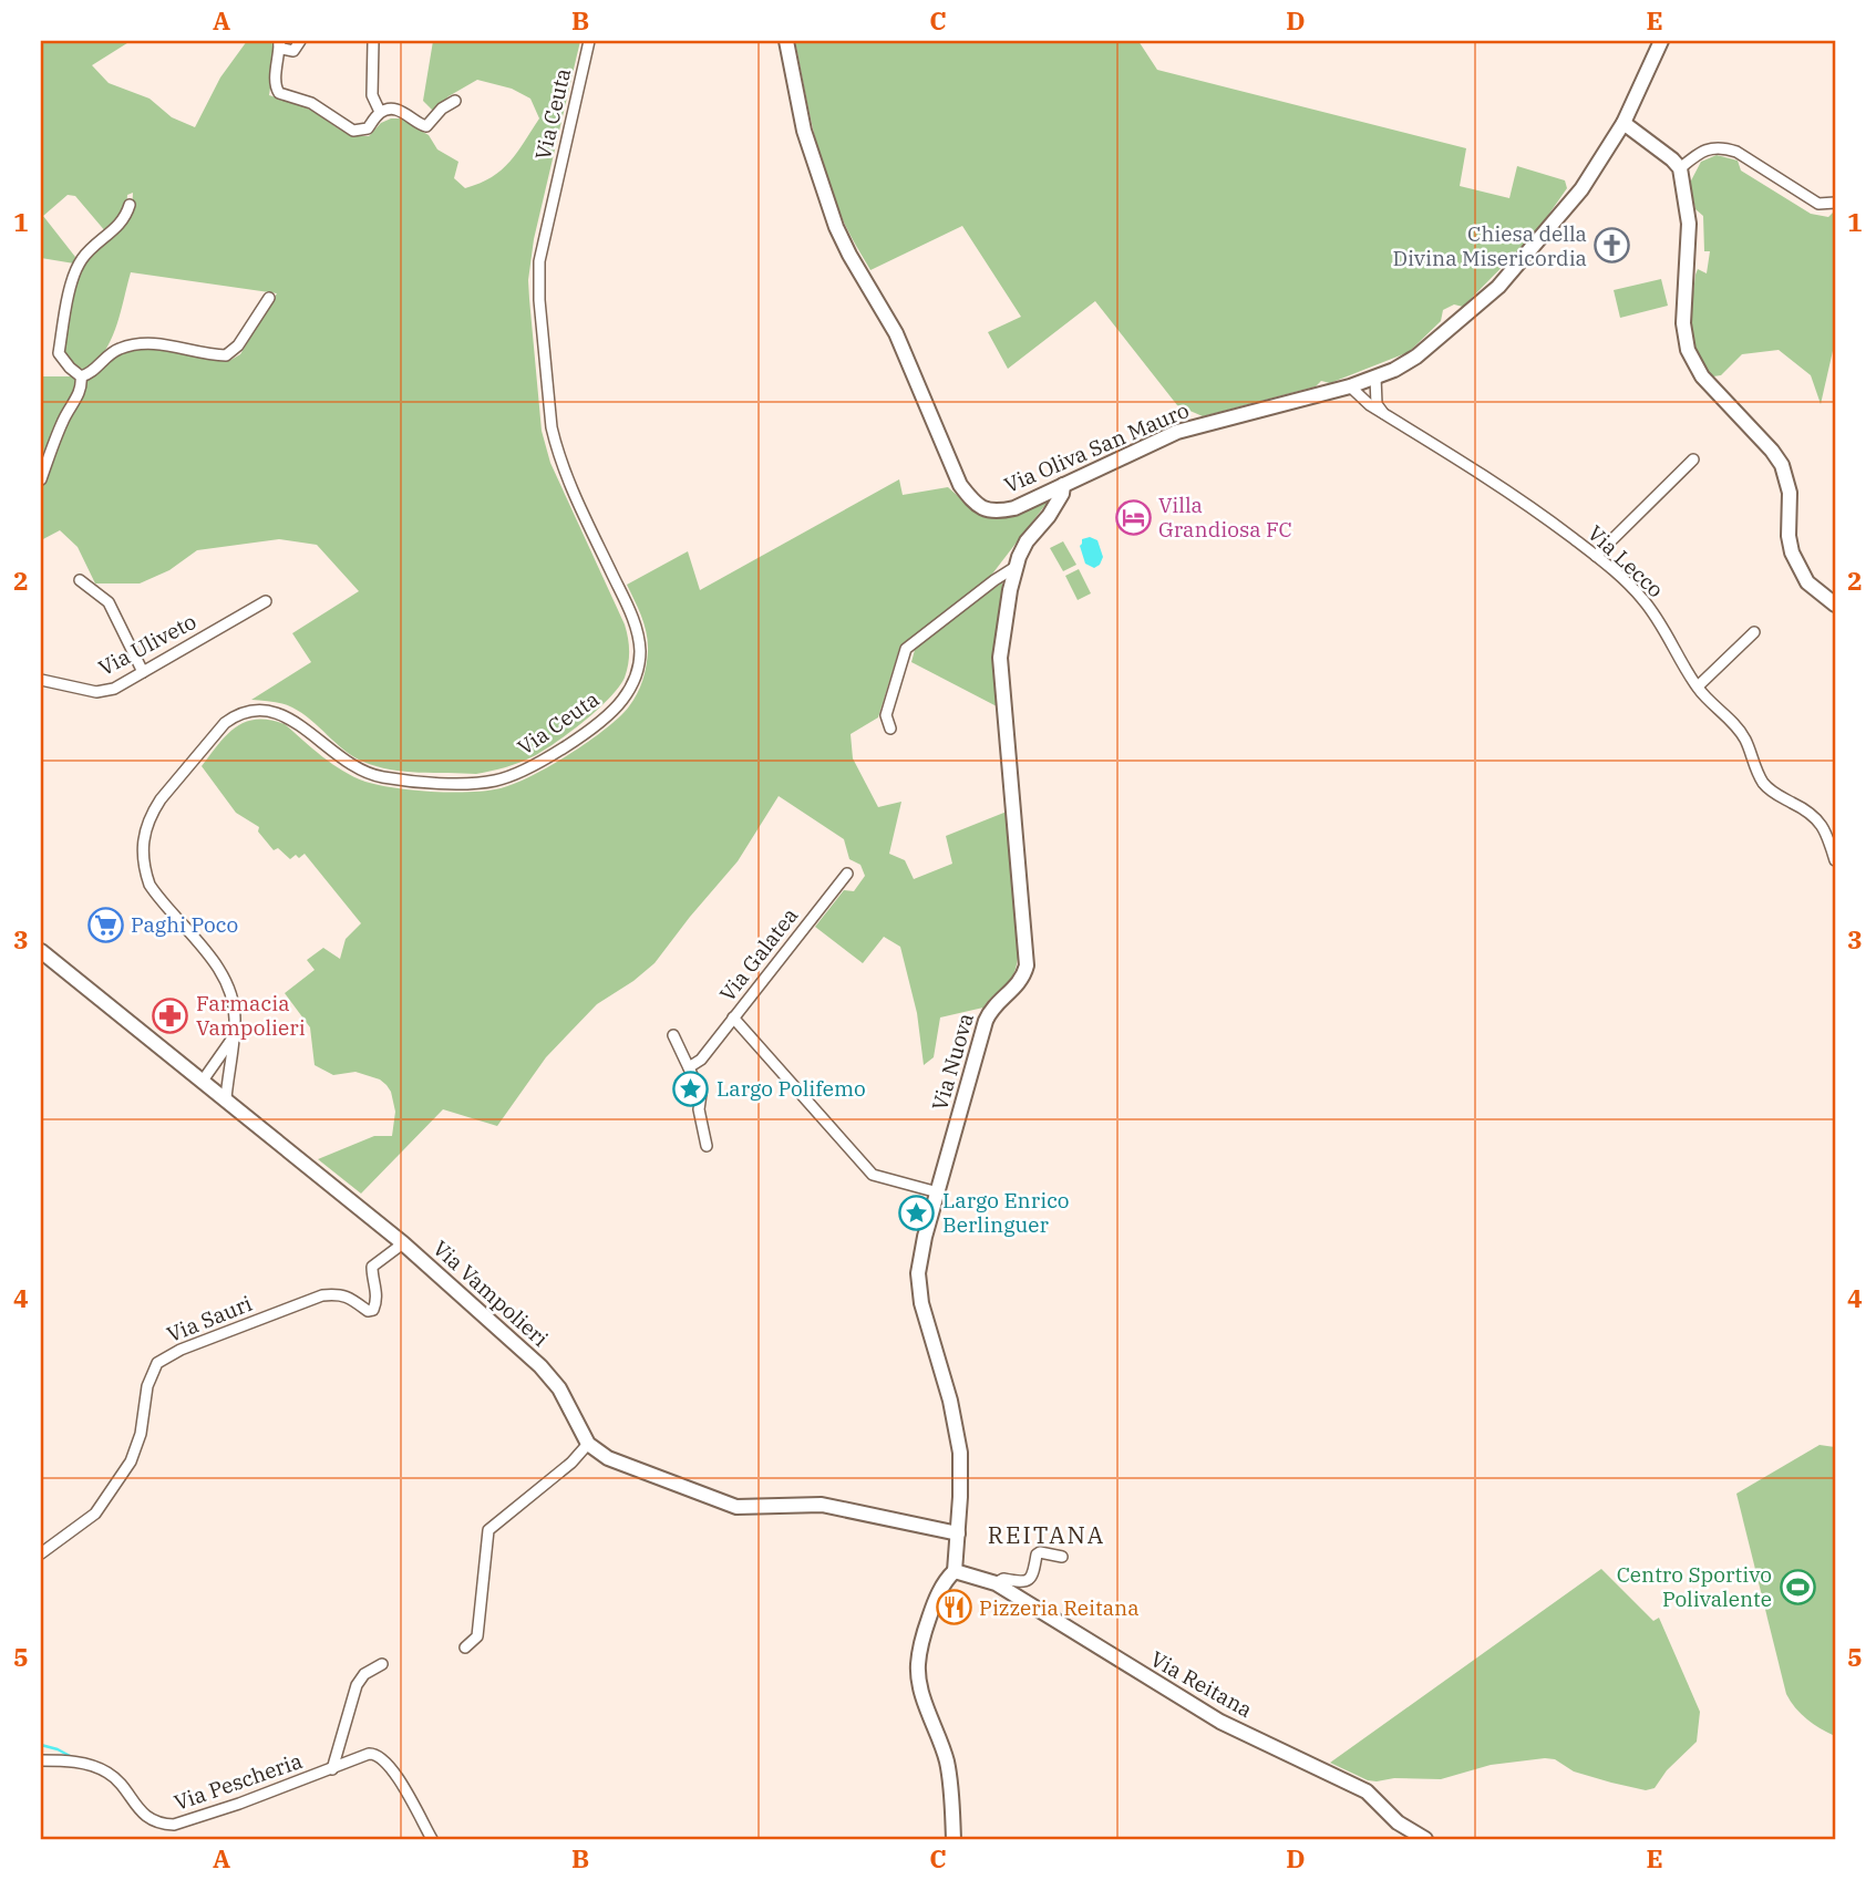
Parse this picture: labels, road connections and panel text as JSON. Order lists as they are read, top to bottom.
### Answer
{
  "streets": {
    "street": [
      "Via Ceuta",
      "Via Oliva San Mauro",
      "Via Lecco",
      "Via Uliveto",
      "Via Galatea",
      "Via Nuova",
      "Via Vampolieri",
      "Via Sauri",
      "Via Reitana",
      "Via Pescheria"
    ]
  },
  "crossings": [
    ["Via Ceuta", "Via Vampolieri"],
    ["Via Oliva San Mauro", "Via Lecco"],
    ["Via Oliva San Mauro", "Via Nuova"],
    ["Via Nuova", "Via Reitana"],
    ["Via Vampolieri", "Via Sauri"]
  ],
  "districts": ["REITANA"],
  "places": {
    "church": ["Chiesa della Divina Misericordia"],
    "hotel": ["Villa Grandiosa FC"],
    "supermarket": ["Paghi Poco"],
    "pharmacy": ["Farmacia Vampolieri"],
    "place": ["Largo Polifemo", "Largo Enrico Berlinguer"],
    "sports": ["Centro Sportivo Polivalente"],
    "restaurant": ["Pizzeria Reitana"]
  },
  "grid": {
    "columns": [
      "A",
      "B",
      "C",
      "D",
      "E"
    ],
    "rows": [
      "1",
      "2",
      "3",
      "4",
      "5"
    ]
  }
}
